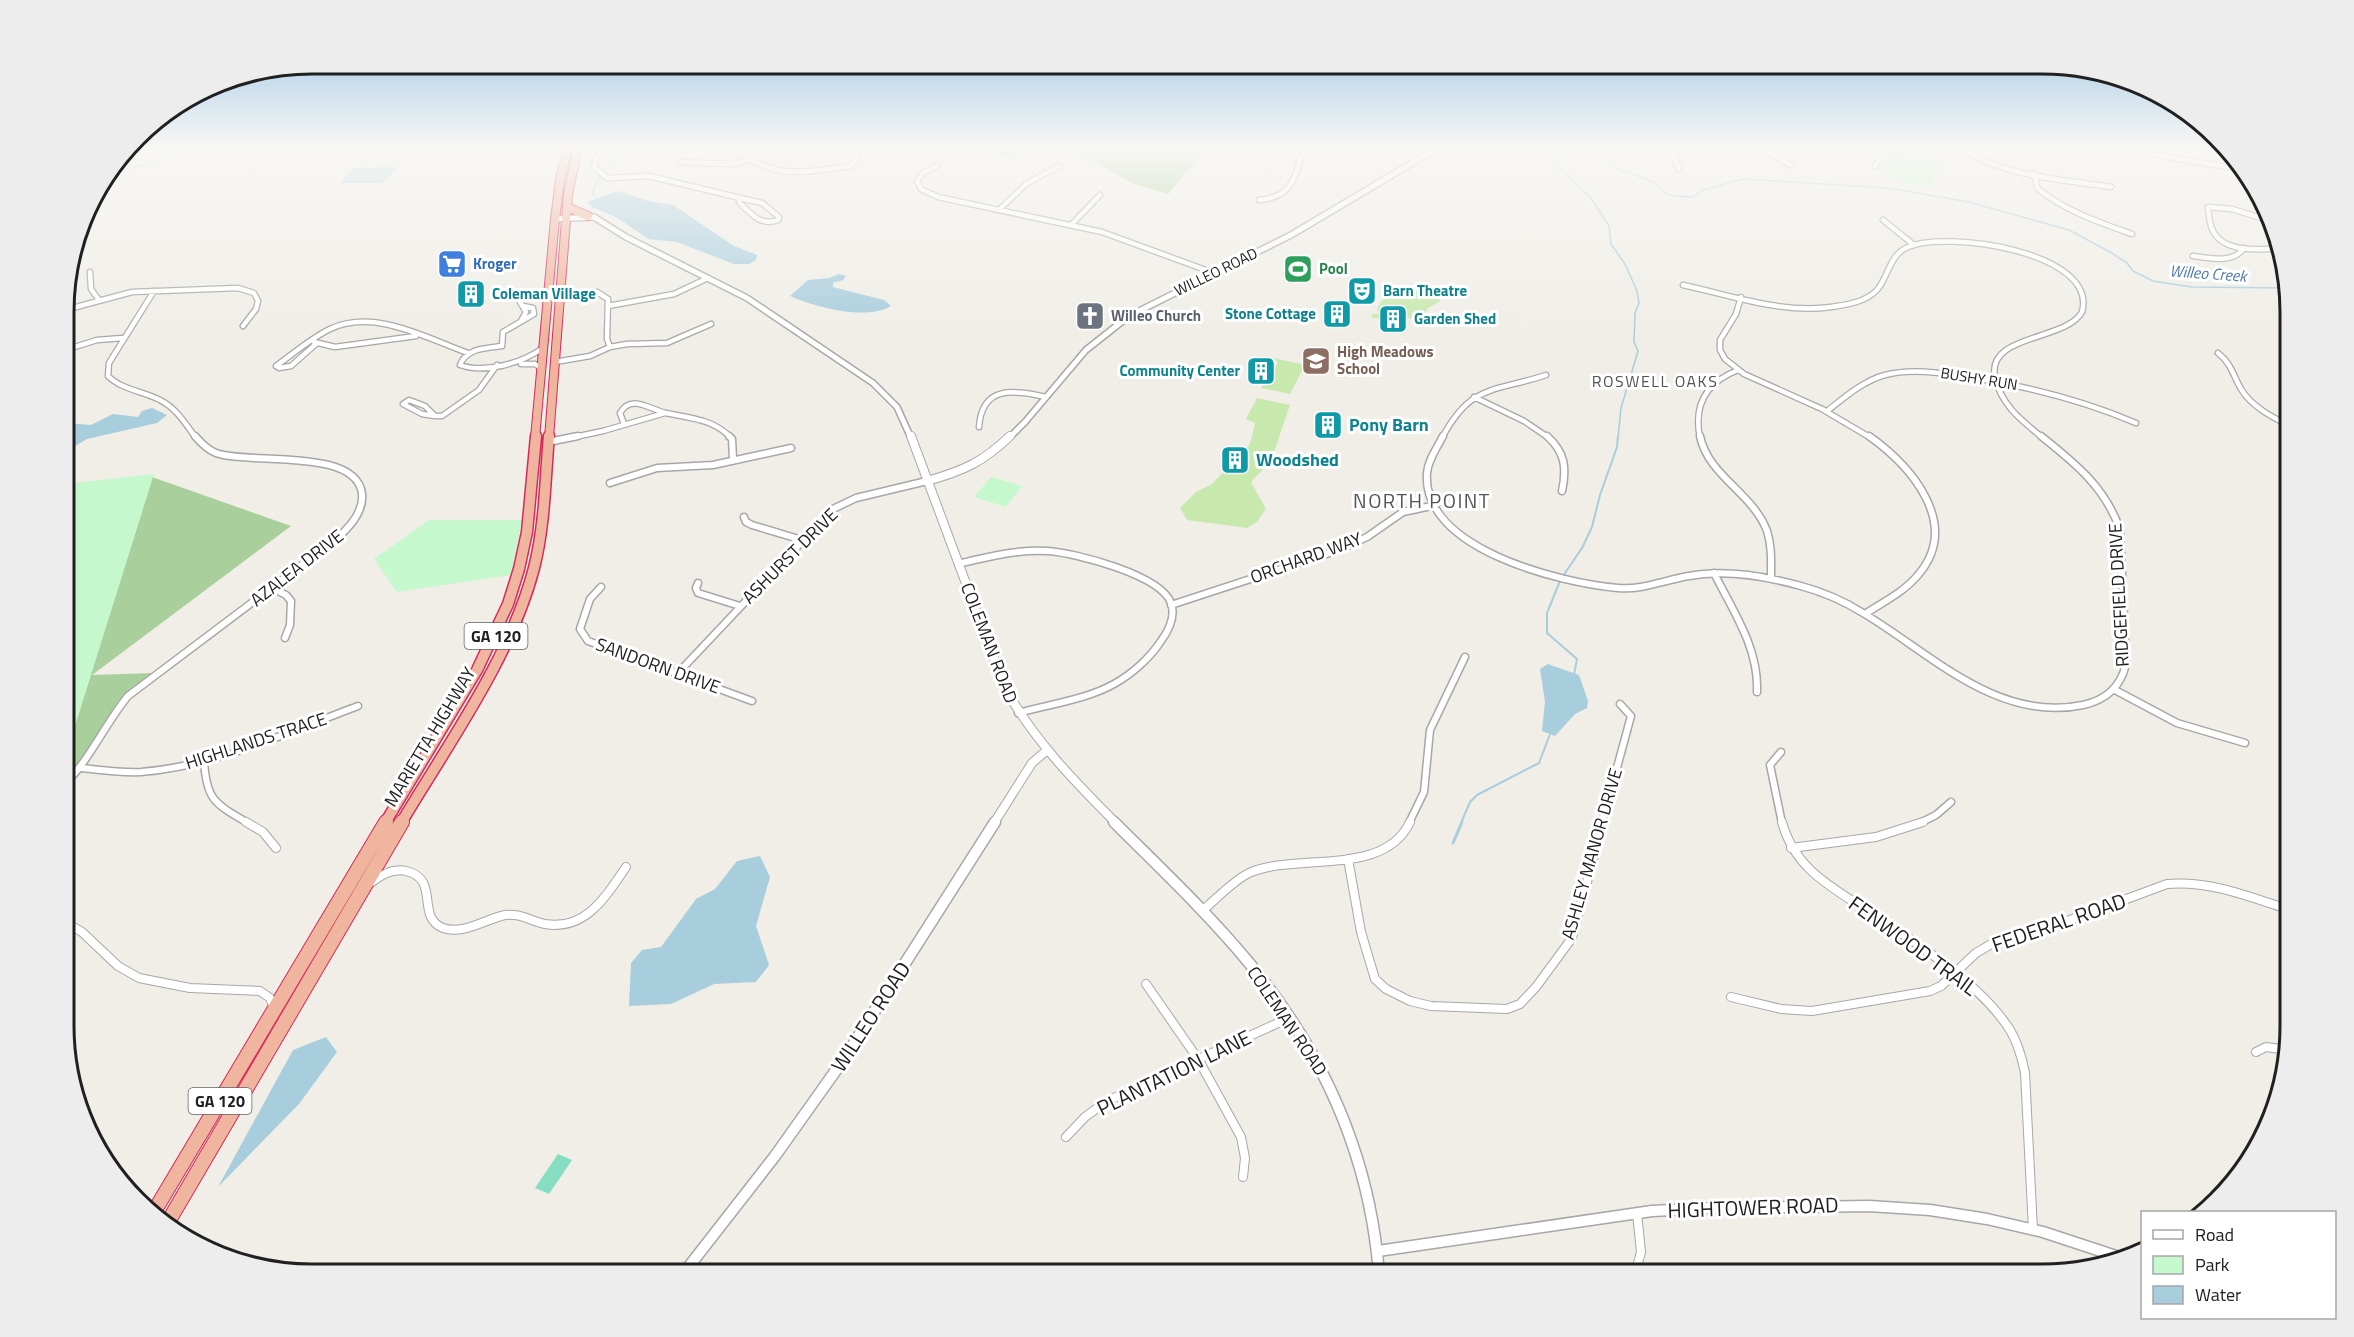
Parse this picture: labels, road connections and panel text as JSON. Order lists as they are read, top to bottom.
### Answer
{
  "streets": {
    "highway": ["GA 120", "MARIETTA HIGHWAY"],
    "street": [
      "WILLEO ROAD",
      "BUSHY RUN",
      "ASHURST DRIVE",
      "ORCHARD WAY",
      "AZALEA DRIVE",
      "RIDGEFIELD DRIVE",
      "COLEMAN ROAD",
      "SANDORN DRIVE",
      "HIGHLANDS TRACE",
      "ASHLEY MANOR DRIVE",
      "FEDERAL ROAD",
      "FENWOOD TRAIL",
      "PLANTATION LANE",
      "HIGHTOWER ROAD"
    ]
  },
  "crossings": [
    ["WILLEO ROAD", "ASHURST DRIVE"],
    ["WILLEO ROAD", "COLEMAN ROAD"],
    ["BUSHY RUN", "RIDGEFIELD DRIVE"],
    ["ASHURST DRIVE", "COLEMAN ROAD"],
    ["ASHURST DRIVE", "SANDORN DRIVE"],
    ["ORCHARD WAY", "RIDGEFIELD DRIVE"],
    ["AZALEA DRIVE", "HIGHLANDS TRACE"],
    ["COLEMAN ROAD", "PLANTATION LANE"],
    ["COLEMAN ROAD", "HIGHTOWER ROAD"],
    ["FEDERAL ROAD", "FENWOOD TRAIL"],
    ["FENWOOD TRAIL", "HIGHTOWER ROAD"]
  ],
  "districts": ["ROSWELL OAKS", "NORTH POINT"],
  "water": ["Willeo Creek"],
  "places": {
    "supermarket": ["Kroger"],
    "sports": ["Pool"],
    "theatre": ["Barn Theatre"],
    "building": [
      "Coleman Village",
      "Stone Cottage",
      "Garden Shed",
      "Community Center",
      "Pony Barn",
      "Woodshed"
    ],
    "church": ["Willeo Church"],
    "school or university": ["High Meadows School"]
  },
  "legend": ["Road", "Park", "Water"]
}
